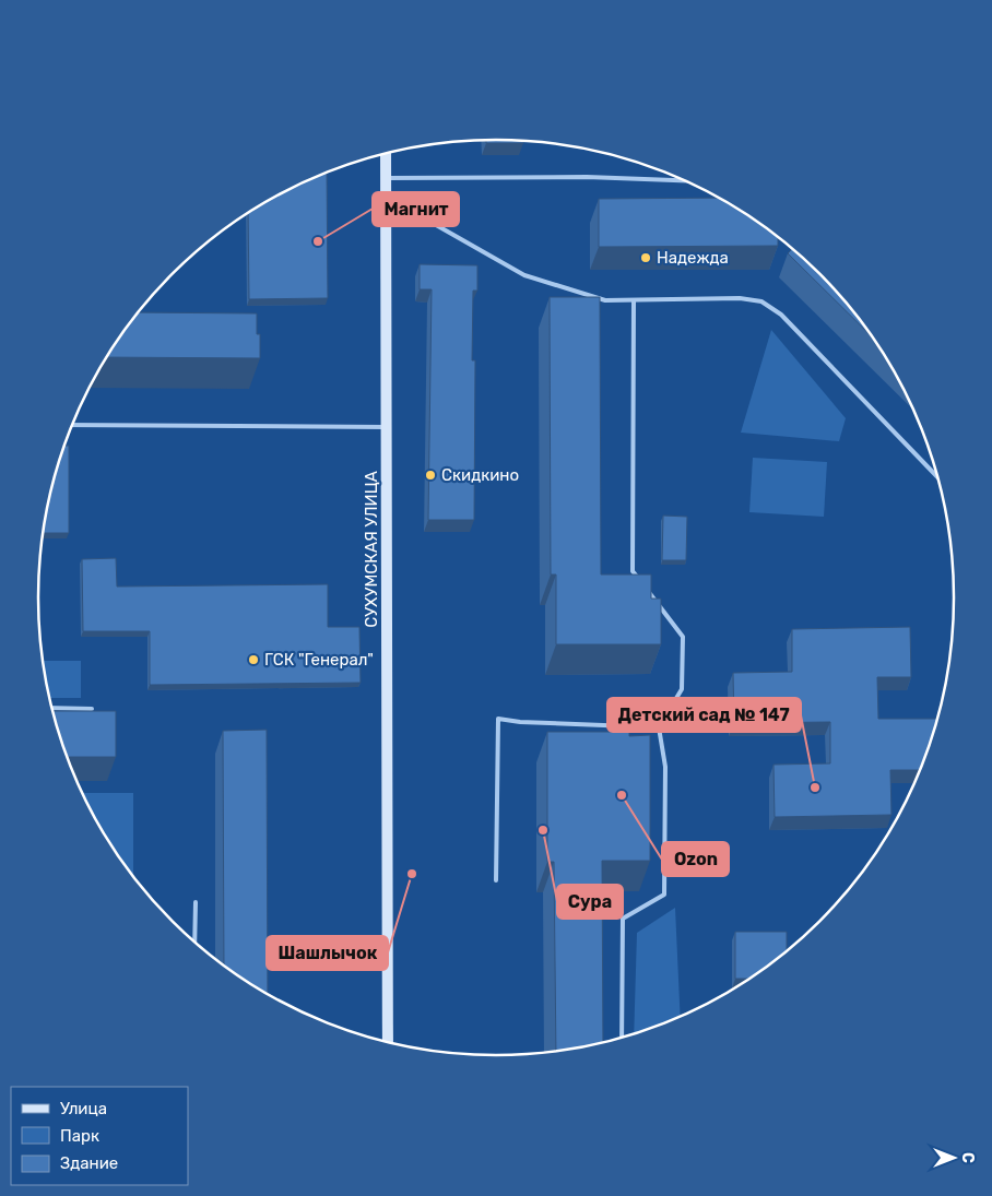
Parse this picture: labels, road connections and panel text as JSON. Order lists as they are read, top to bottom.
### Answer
{
  "streets": {
    "main road": ["СУХУМСКАЯ УЛИЦА"]
  },
  "places": [
    "Магнит",
    "Надежда",
    "Скидкино",
    "ГСК \"Генерал\"",
    "Детский сад № 147",
    "Ozon",
    "Сура",
    "Шашлычок"
  ],
  "legend": ["Улица", "Парк", "Здание"],
  "north": "right"
}
